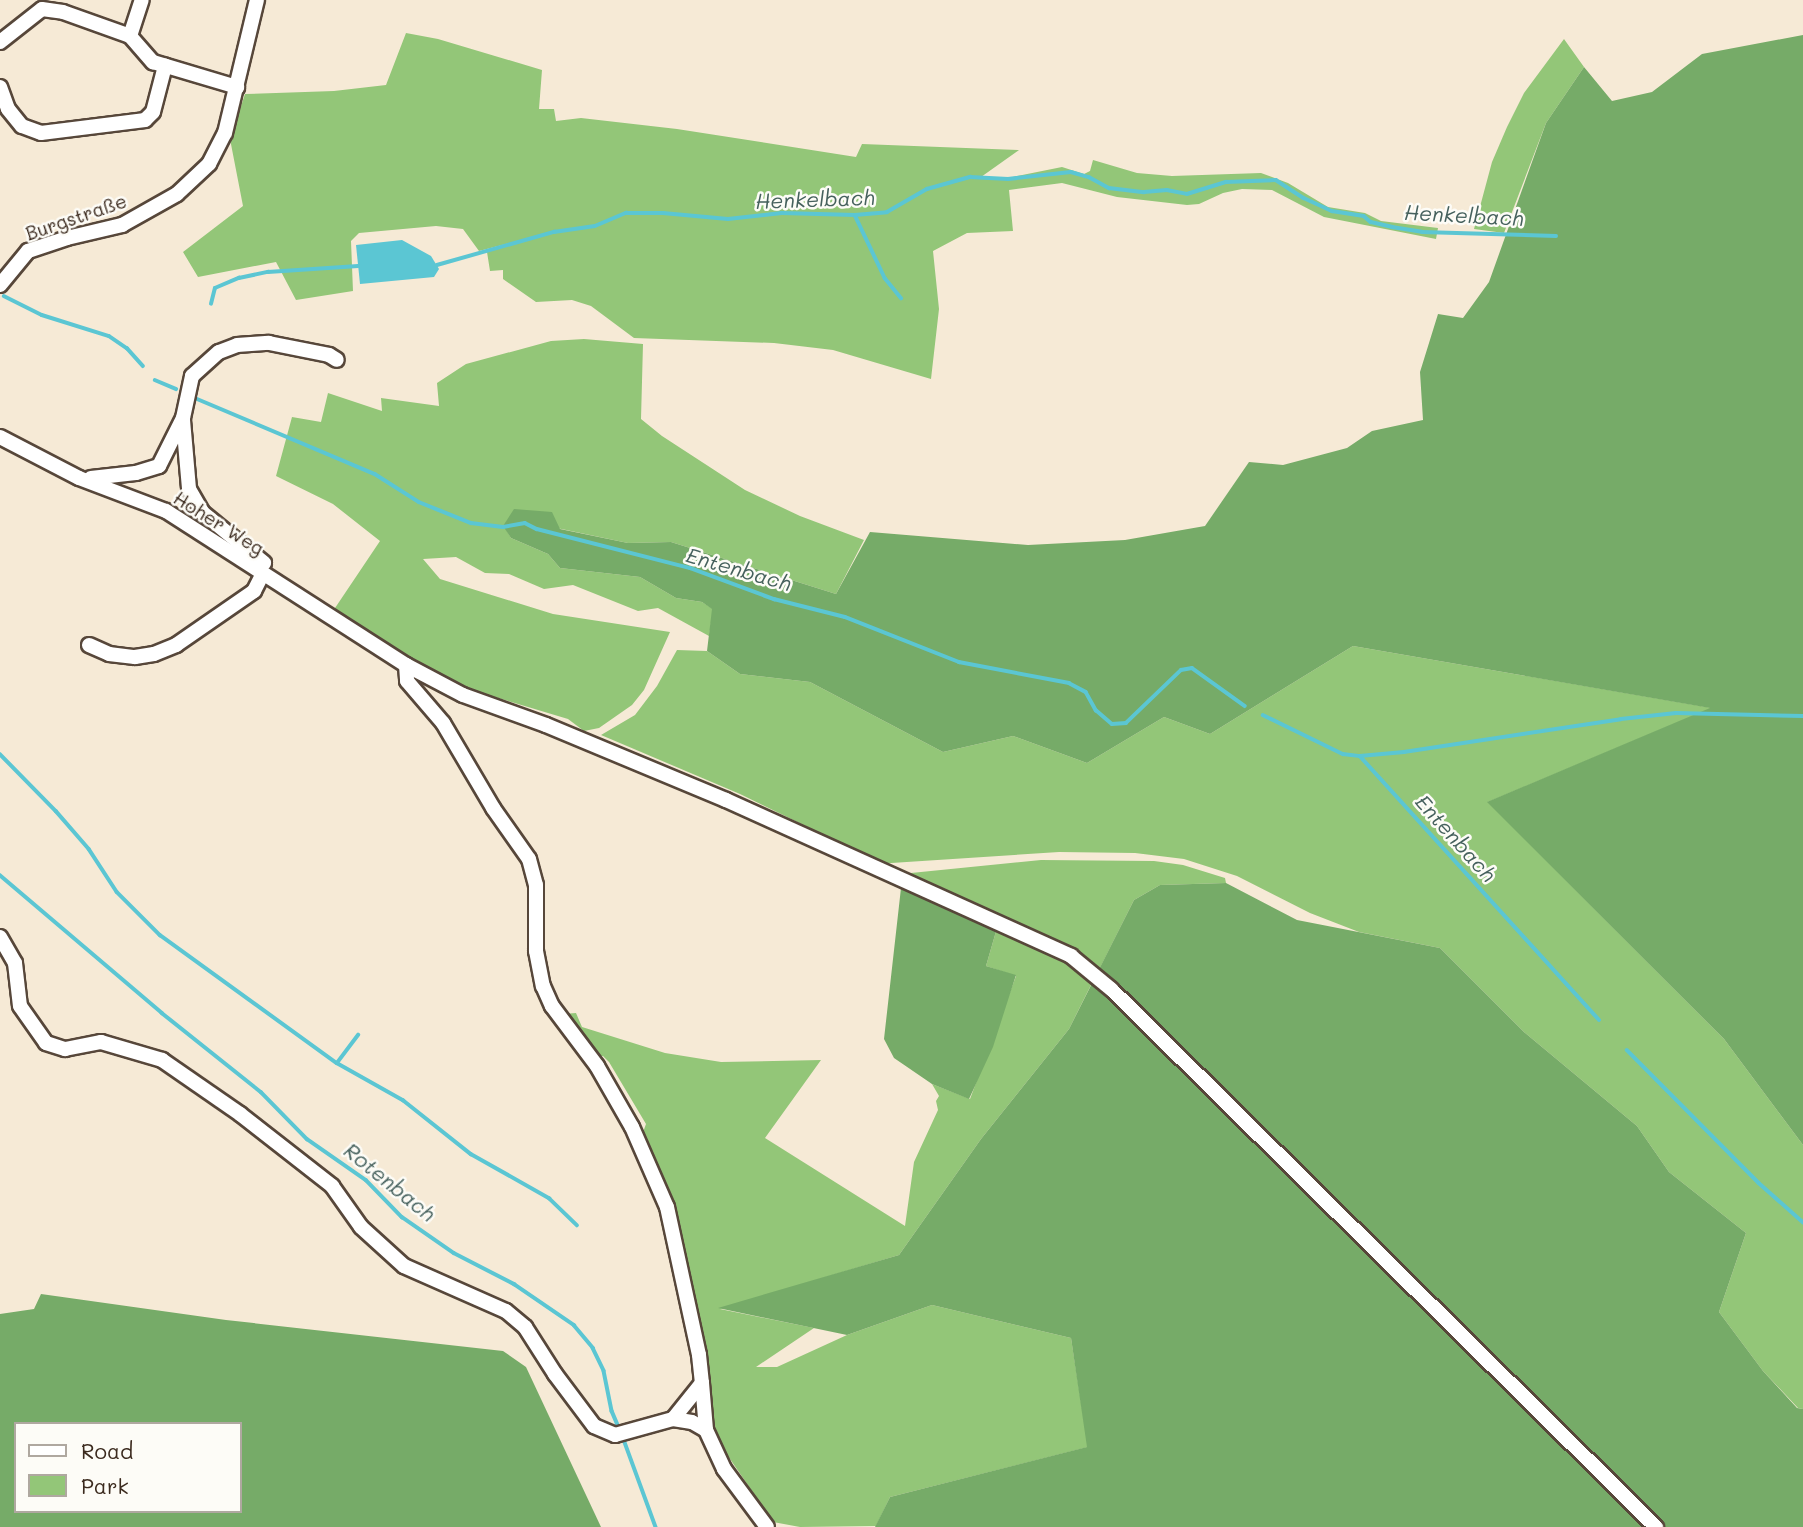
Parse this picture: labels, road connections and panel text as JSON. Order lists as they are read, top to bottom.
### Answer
{
  "streets": {
    "street": ["Burgstraße", "Hoher Weg"]
  },
  "water": ["Henkelbach", "Entenbach", "Rotenbach"],
  "legend": ["Road", "Park"]
}
